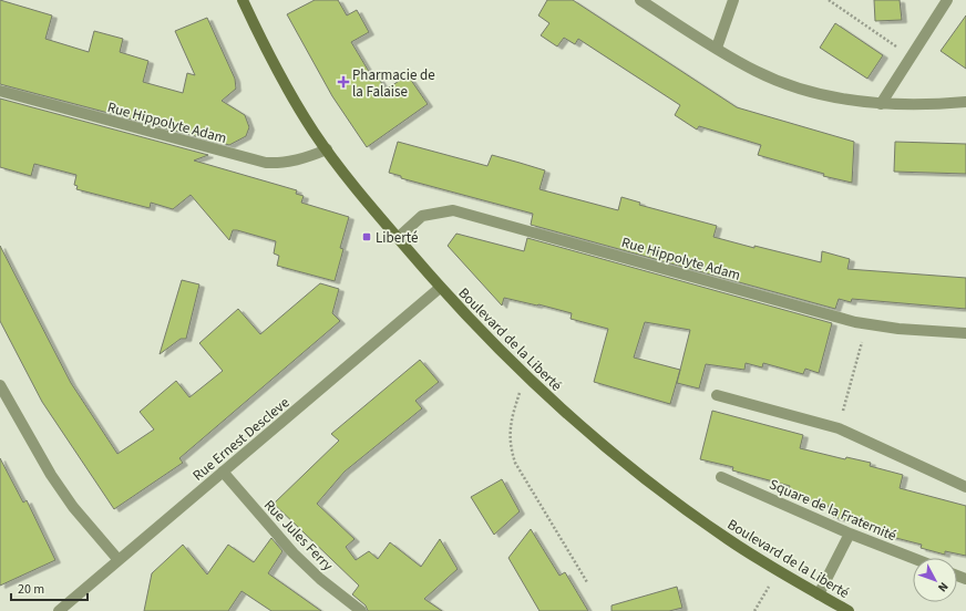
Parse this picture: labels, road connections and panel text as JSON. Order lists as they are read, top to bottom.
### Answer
{
  "streets": {
    "main road": ["Boulevard de la Liberté"],
    "street": [
      "Rue Hippolyte Adam",
      "Rue Ernest Descleve",
      "Square de la Fraternité",
      "Rue Jules Ferry"
    ]
  },
  "crossings": [
    ["Rue Hippolyte Adam", "Boulevard de la Liberté"],
    ["Boulevard de la Liberté", "Rue Ernest Descleve"],
    ["Rue Ernest Descleve", "Rue Jules Ferry"]
  ],
  "places": {
    "health": ["Pharmacie de la Falaise"],
    "transit": ["Liberté"]
  },
  "scale_bar": "20 m",
  "north": "bottom right"
}
